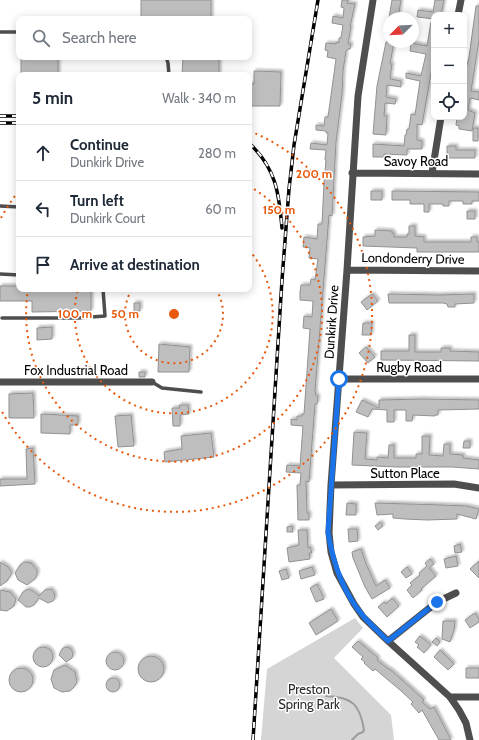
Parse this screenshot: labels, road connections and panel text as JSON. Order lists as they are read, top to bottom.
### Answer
{
  "streets": {
    "street": [
      "Savoy Road",
      "Londonderry Drive",
      "Dunkirk Drive",
      "Rugby Road",
      "Fox Industrial Road",
      "Sutton Place"
    ]
  },
  "crossings": [
    ["Savoy Road", "Dunkirk Drive"],
    ["Londonderry Drive", "Dunkirk Drive"],
    ["Dunkirk Drive", "Rugby Road"],
    ["Dunkirk Drive", "Sutton Place"]
  ],
  "parks": ["Preston Spring Park"],
  "north": "bottom left",
  "page": {
    "map_buttons": ["+", "−"],
    "search": "Search here",
    "heading": ["5 min", "Walk · 340 m"],
    "list": [
      ["Continue", "Dunkirk Drive", "280 m"],
      ["Turn left", "Dunkirk Court", "60 m"],
      "Arrive at destination"
    ]
  },
  "rings": [
    "200 m",
    "150 m",
    "100 m",
    "50 m"
  ]
}
